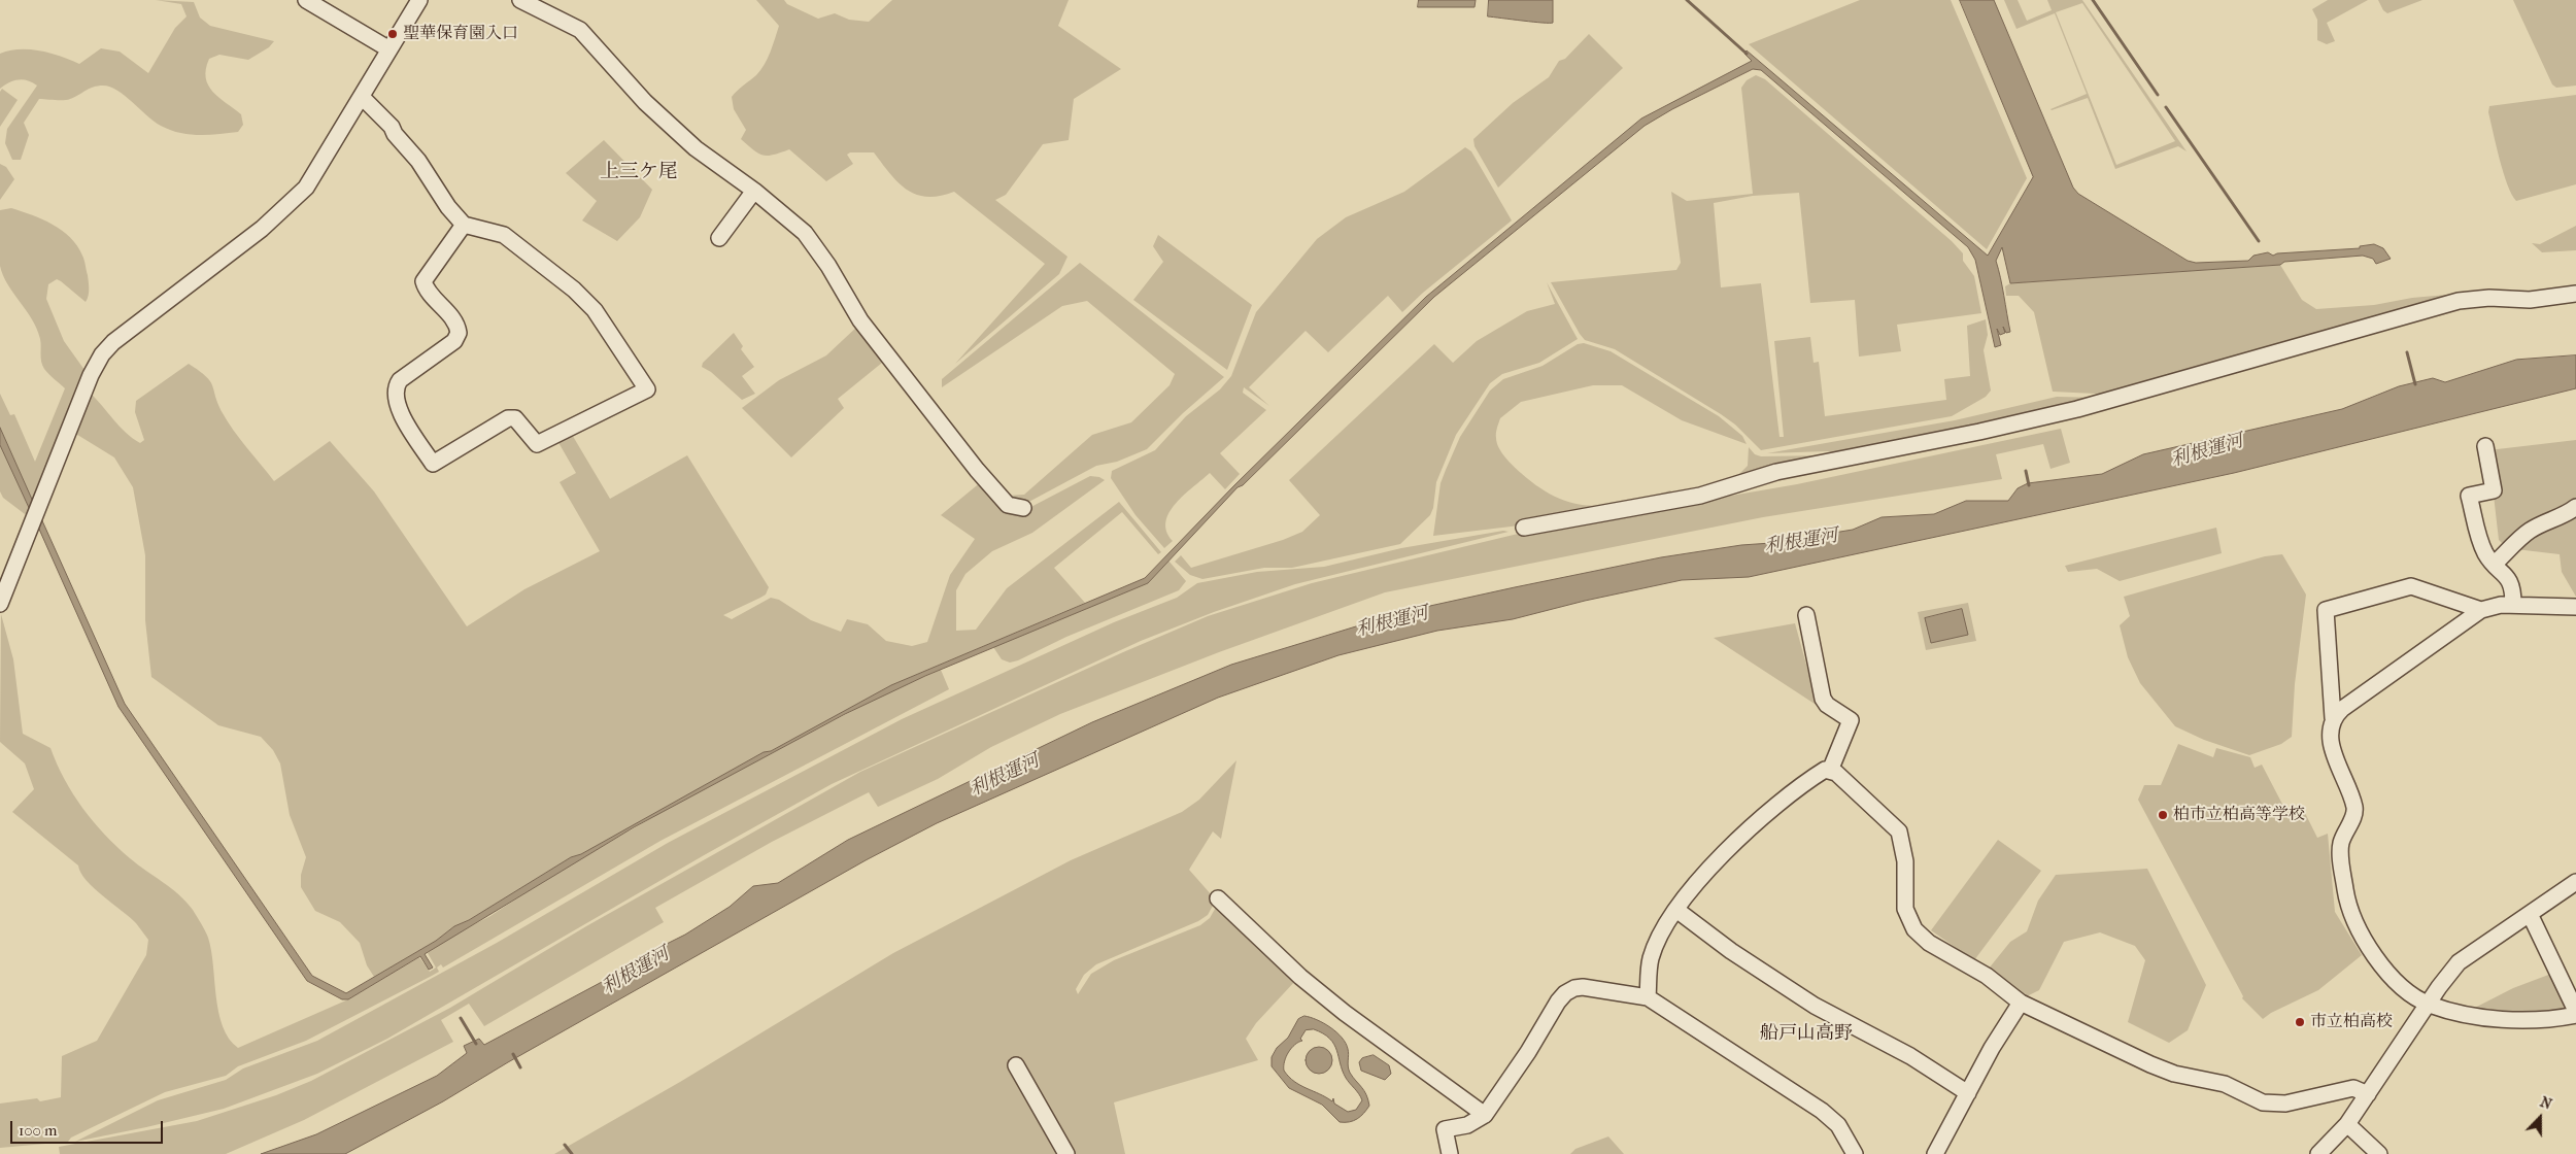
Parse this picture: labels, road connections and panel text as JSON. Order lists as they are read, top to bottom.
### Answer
{
  "districts": ["上三ケ尾", "船戸山高野"],
  "water": ["利根運河"],
  "places": ["聖華保育園入口", "柏市立柏高等学校", "市立柏高校"],
  "scale_bar": "100 m",
  "north": "top"
}
